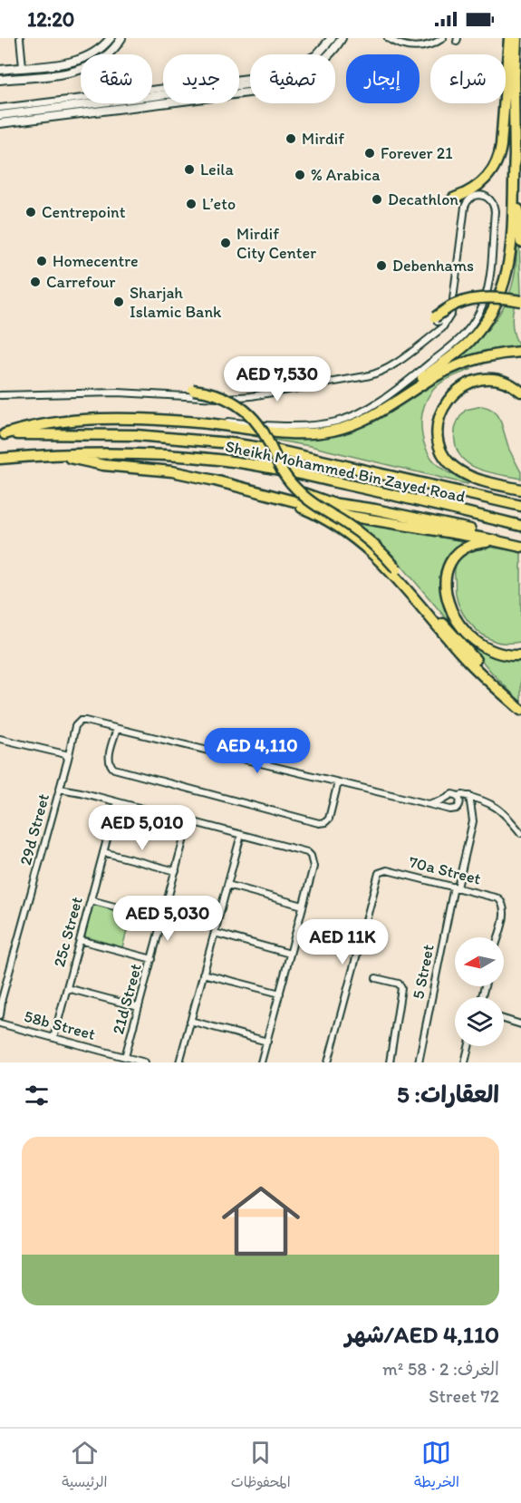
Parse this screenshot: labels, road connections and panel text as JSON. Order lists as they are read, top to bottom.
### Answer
{
  "streets": {
    "highway": ["Sheikh Mohammed Bin Zayed Road"],
    "street": [
      "29d Street",
      "70a Street",
      "25c Street",
      "5 Street",
      "21d Street",
      "58b Street"
    ]
  },
  "crossings": [
    ["70a Street", "5 Street"],
    ["25c Street", "58b Street"],
    ["21d Street", "58b Street"]
  ],
  "places": [
    "Mirdif",
    "Forever 21",
    "Leila",
    "% Arabica",
    "Decathlon",
    "L’eto",
    "Centrepoint",
    "Mirdif City Center",
    "Homecentre",
    "Debenhams",
    "Carrefour",
    "Sharjah Islamic Bank"
  ],
  "north": "left",
  "page": {
    "status": "12:20",
    "chip": [
      "شراء",
      "إيجار",
      "تصفية",
      "جديد",
      "شقة"
    ],
    "price": [
      "AED 7,530",
      "AED 4,110",
      "AED 5,010",
      "AED 5,030",
      "AED 11K"
    ],
    "heading": "العقارات: 5",
    "list": [
      {
        "name": "AED 4,110/شهر",
        "note": "الغرف: 2 · 58 m² · 72 Street"
      }
    ],
    "tabs": ["الخريطة", "المحفوظات", "الرئيسية"]
  }
}
